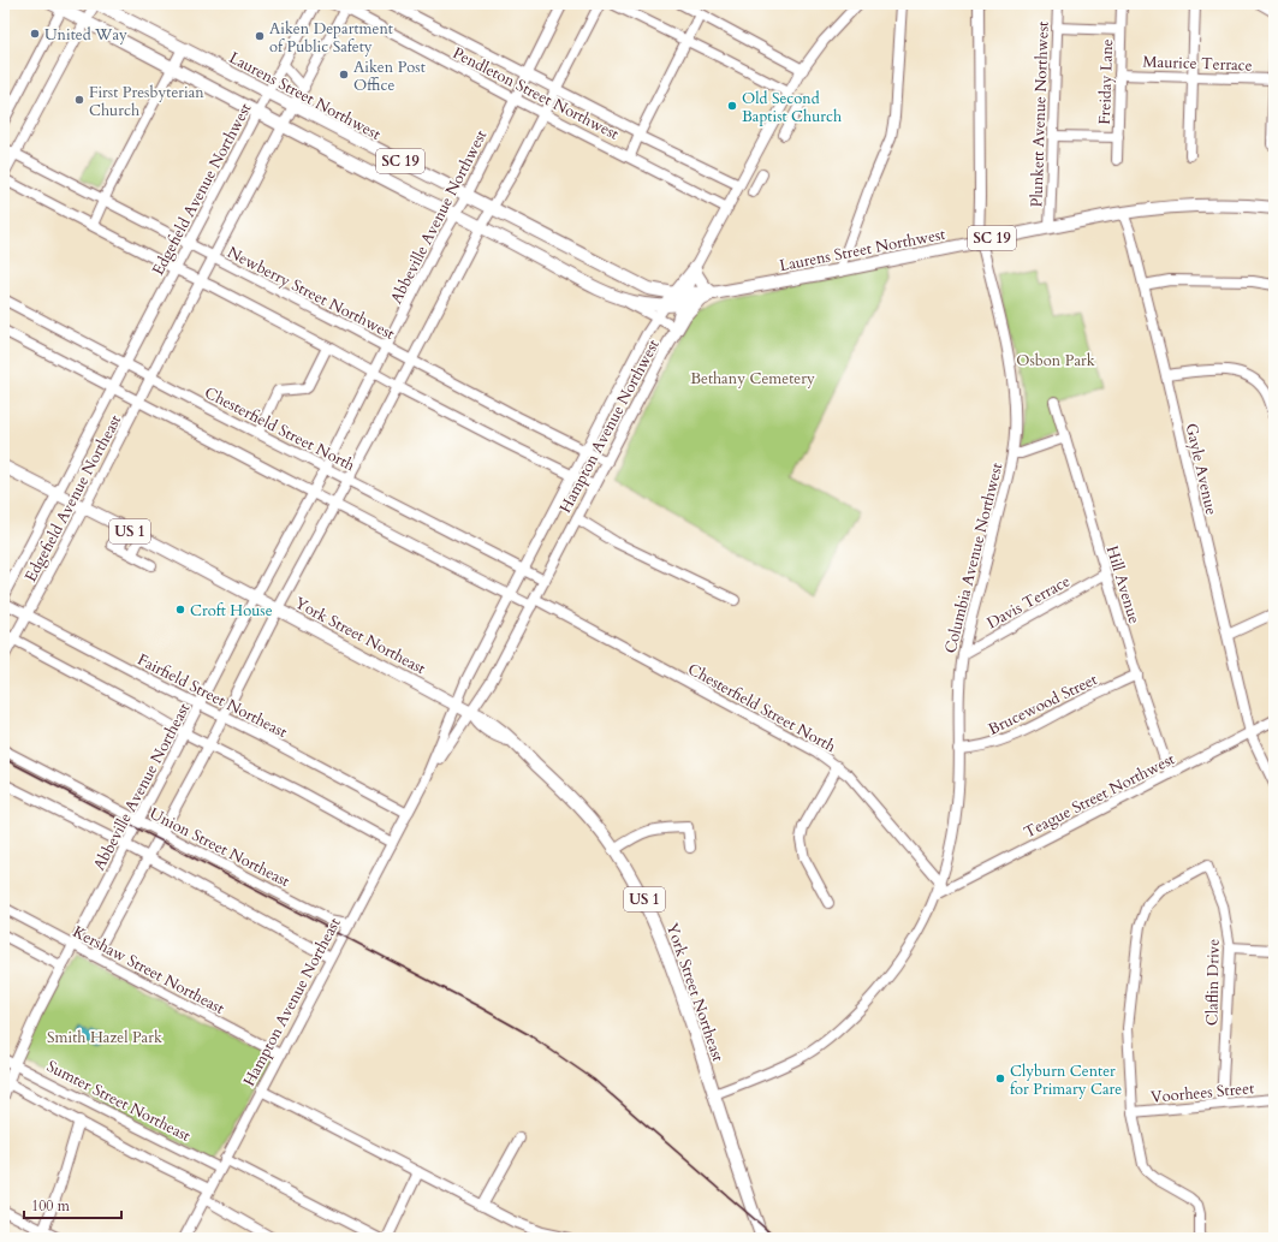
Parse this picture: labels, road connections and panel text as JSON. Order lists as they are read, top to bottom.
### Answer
{
  "streets": {
    "main road": [
      "Laurens Street Northwest",
      "SC 19",
      "US 1",
      "York Street Northeast"
    ],
    "street": [
      "Maurice Terrace",
      "Freiday Lane",
      "Pendleton Street Northwest",
      "Plunkett Avenue Northwest",
      "Edgefield Avenue Northwest",
      "Abbeville Avenue Northwest",
      "Newberry Street Northwest",
      "Hampton Avenue Northwest",
      "Chesterfield Street North",
      "Gayle Avenue",
      "Edgefield Avenue Northeast",
      "Columbia Avenue Northwest",
      "Hill Avenue",
      "Davis Terrace",
      "Fairfield Street Northeast",
      "Brucewood Street",
      "Abbeville Avenue Northeast",
      "Teague Street Northwest",
      "Union Street Northeast",
      "Kershaw Street Northeast",
      "Claflin Drive",
      "Hampton Avenue Northeast",
      "Voorhees Street",
      "Sumter Street Northeast"
    ]
  },
  "crossings": [
    ["Maurice Terrace", "Freiday Lane"],
    ["Pendleton Street Northwest", "Abbeville Avenue Northwest"],
    ["Pendleton Street Northwest", "Hampton Avenue Northwest"],
    ["Laurens Street Northwest", "Plunkett Avenue Northwest"],
    ["Laurens Street Northwest", "Edgefield Avenue Northwest"],
    ["Laurens Street Northwest", "Abbeville Avenue Northwest"],
    ["Laurens Street Northwest", "Hampton Avenue Northwest"],
    ["Laurens Street Northwest", "Gayle Avenue"],
    ["Laurens Street Northwest", "Columbia Avenue Northwest"],
    ["Edgefield Avenue Northwest", "Newberry Street Northwest"],
    ["Edgefield Avenue Northwest", "Chesterfield Street North"],
    ["Edgefield Avenue Northwest", "Edgefield Avenue Northeast"],
    ["Abbeville Avenue Northwest", "Newberry Street Northwest"],
    ["Abbeville Avenue Northwest", "Chesterfield Street North"],
    ["Abbeville Avenue Northwest", "Abbeville Avenue Northeast"],
    ["Newberry Street Northwest", "Hampton Avenue Northwest"],
    ["Hampton Avenue Northwest", "Chesterfield Street North"],
    ["Hampton Avenue Northwest", "Hampton Avenue Northeast"],
    ["Chesterfield Street North", "Edgefield Avenue Northeast"],
    ["Chesterfield Street North", "Columbia Avenue Northwest"],
    ["Chesterfield Street North", "Abbeville Avenue Northeast"],
    ["Chesterfield Street North", "Hampton Avenue Northeast"],
    ["Gayle Avenue", "Teague Street Northwest"],
    ["Edgefield Avenue Northeast", "York Street Northeast"],
    ["Edgefield Avenue Northeast", "Fairfield Street Northeast"],
    ["Columbia Avenue Northwest", "Davis Terrace"],
    ["Columbia Avenue Northwest", "York Street Northeast"],
    ["Columbia Avenue Northwest", "Brucewood Street"],
    ["Columbia Avenue Northwest", "Teague Street Northwest"],
    ["Hill Avenue", "Davis Terrace"],
    ["Hill Avenue", "Brucewood Street"],
    ["Hill Avenue", "Teague Street Northwest"],
    ["York Street Northeast", "Abbeville Avenue Northeast"],
    ["York Street Northeast", "Hampton Avenue Northeast"],
    ["Fairfield Street Northeast", "Abbeville Avenue Northeast"],
    ["Fairfield Street Northeast", "Hampton Avenue Northeast"],
    ["Abbeville Avenue Northeast", "Union Street Northeast"],
    ["Abbeville Avenue Northeast", "Kershaw Street Northeast"],
    ["Abbeville Avenue Northeast", "Sumter Street Northeast"],
    ["Union Street Northeast", "Hampton Avenue Northeast"],
    ["Kershaw Street Northeast", "Hampton Avenue Northeast"],
    ["Claflin Drive", "Voorhees Street"],
    ["Hampton Avenue Northeast", "Sumter Street Northeast"]
  ],
  "parks": ["Osbon Park", "Bethany Cemetery", "Smith Hazel Park"],
  "places": [
    "United Way",
    "Aiken Department of Public Safety",
    "Aiken Post Office",
    "First Presbyterian Church",
    "Old Second Baptist Church",
    "Croft House",
    "Clyburn Center for Primary Care"
  ],
  "scale_bar": "100 m"
}
